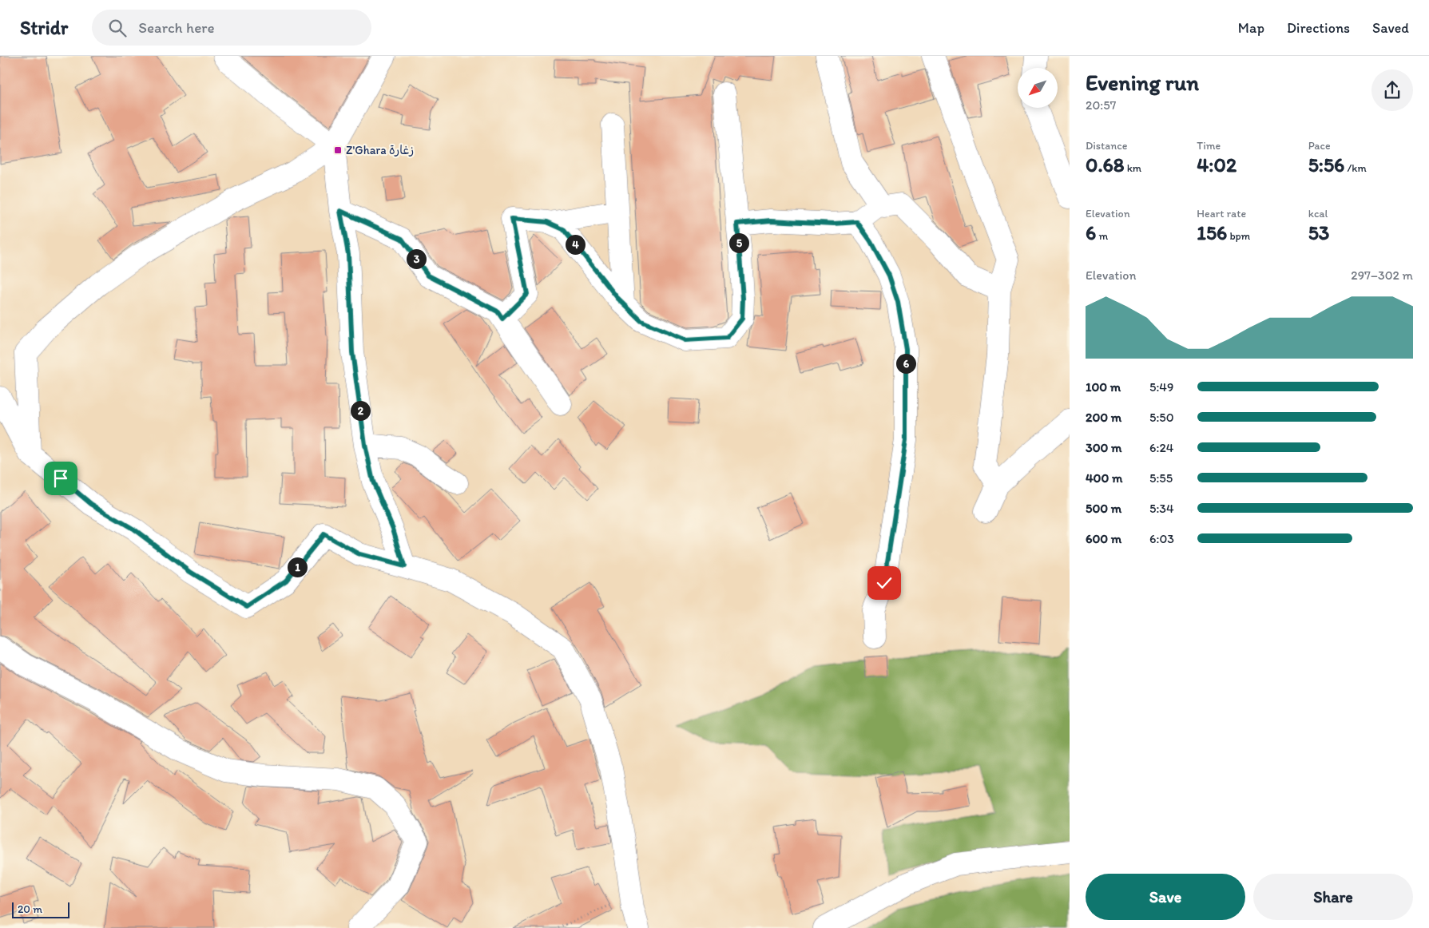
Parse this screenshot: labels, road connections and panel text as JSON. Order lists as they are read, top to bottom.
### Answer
{
  "places": {
    "transit": ["Z'Ghara زغارة"]
  },
  "scale_bar": "20 m",
  "north": "bottom left",
  "page": {
    "header": "Stridr",
    "search": "Search here",
    "nav": ["Map", "Directions", "Saved"],
    "heading": ["Evening run", "20:57"],
    "stats": [
      ["Distance", "0.68 km"],
      ["Time", "4:02"],
      ["Pace", "5:56 /km"],
      ["Elevation", "6 m"],
      ["Heart rate", "156 bpm"],
      ["kcal", "53"]
    ],
    "pins": [
      "5",
      "4",
      "3",
      "6",
      "2",
      "1"
    ],
    "chart": ["Elevation", "297–302 m"],
    "list": [
      {
        "name": "100 m",
        "note": "5:49"
      },
      {
        "name": "200 m",
        "note": "5:50"
      },
      {
        "name": "300 m",
        "note": "6:24"
      },
      {
        "name": "400 m",
        "note": "5:55"
      },
      {
        "name": "500 m",
        "note": "5:34"
      },
      {
        "name": "600 m",
        "note": "6:03"
      }
    ],
    "buttons": ["Save", "Share"],
    "scale": "20 m"
  }
}
